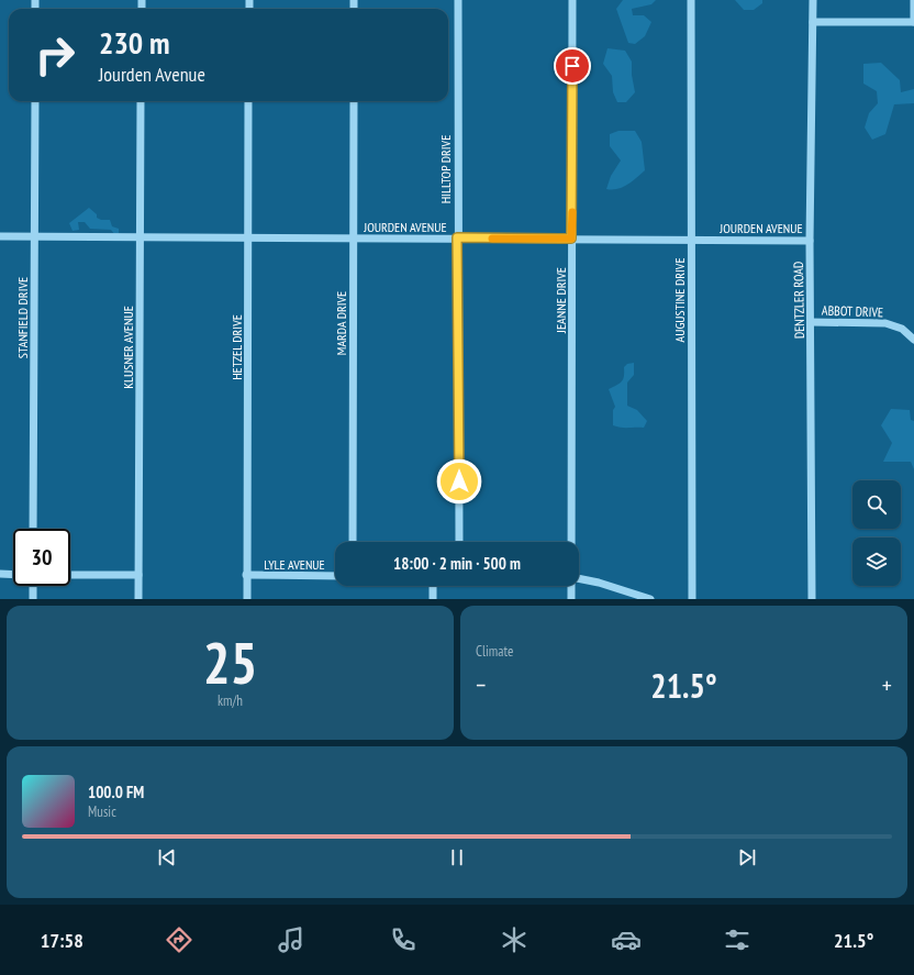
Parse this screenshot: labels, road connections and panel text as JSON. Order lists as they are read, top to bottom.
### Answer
{
  "streets": {
    "street": [
      "HILLTOP DRIVE",
      "JOURDEN AVENUE",
      "JEANNE DRIVE",
      "AUGUSTINE DRIVE",
      "DENTZLER ROAD",
      "ABBOT DRIVE",
      "STANFIELD DRIVE",
      "MARDA DRIVE",
      "KLUSNER AVENUE",
      "HETZEL DRIVE",
      "LYLE AVENUE"
    ]
  },
  "crossings": [
    ["HILLTOP DRIVE", "JOURDEN AVENUE"],
    ["JOURDEN AVENUE", "JEANNE DRIVE"],
    ["JOURDEN AVENUE", "AUGUSTINE DRIVE"],
    ["JOURDEN AVENUE", "DENTZLER ROAD"],
    ["JOURDEN AVENUE", "STANFIELD DRIVE"],
    ["JOURDEN AVENUE", "MARDA DRIVE"],
    ["JOURDEN AVENUE", "KLUSNER AVENUE"],
    ["JOURDEN AVENUE", "HETZEL DRIVE"],
    ["DENTZLER ROAD", "ABBOT DRIVE"],
    ["HETZEL DRIVE", "LYLE AVENUE"]
  ],
  "page": {
    "turn": ["230 m", "Jourden Avenue"],
    "limit": "30",
    "trip": "18:00 · 2 min · 500 m",
    "tile": [
      ["25", "km/h"],
      "Climate"
    ],
    "heat": ["−", "21.5°", "+"],
    "song": ["100.0 FM", "Music"],
    "tabs": ["17:58", "21.5°"]
  }
}
